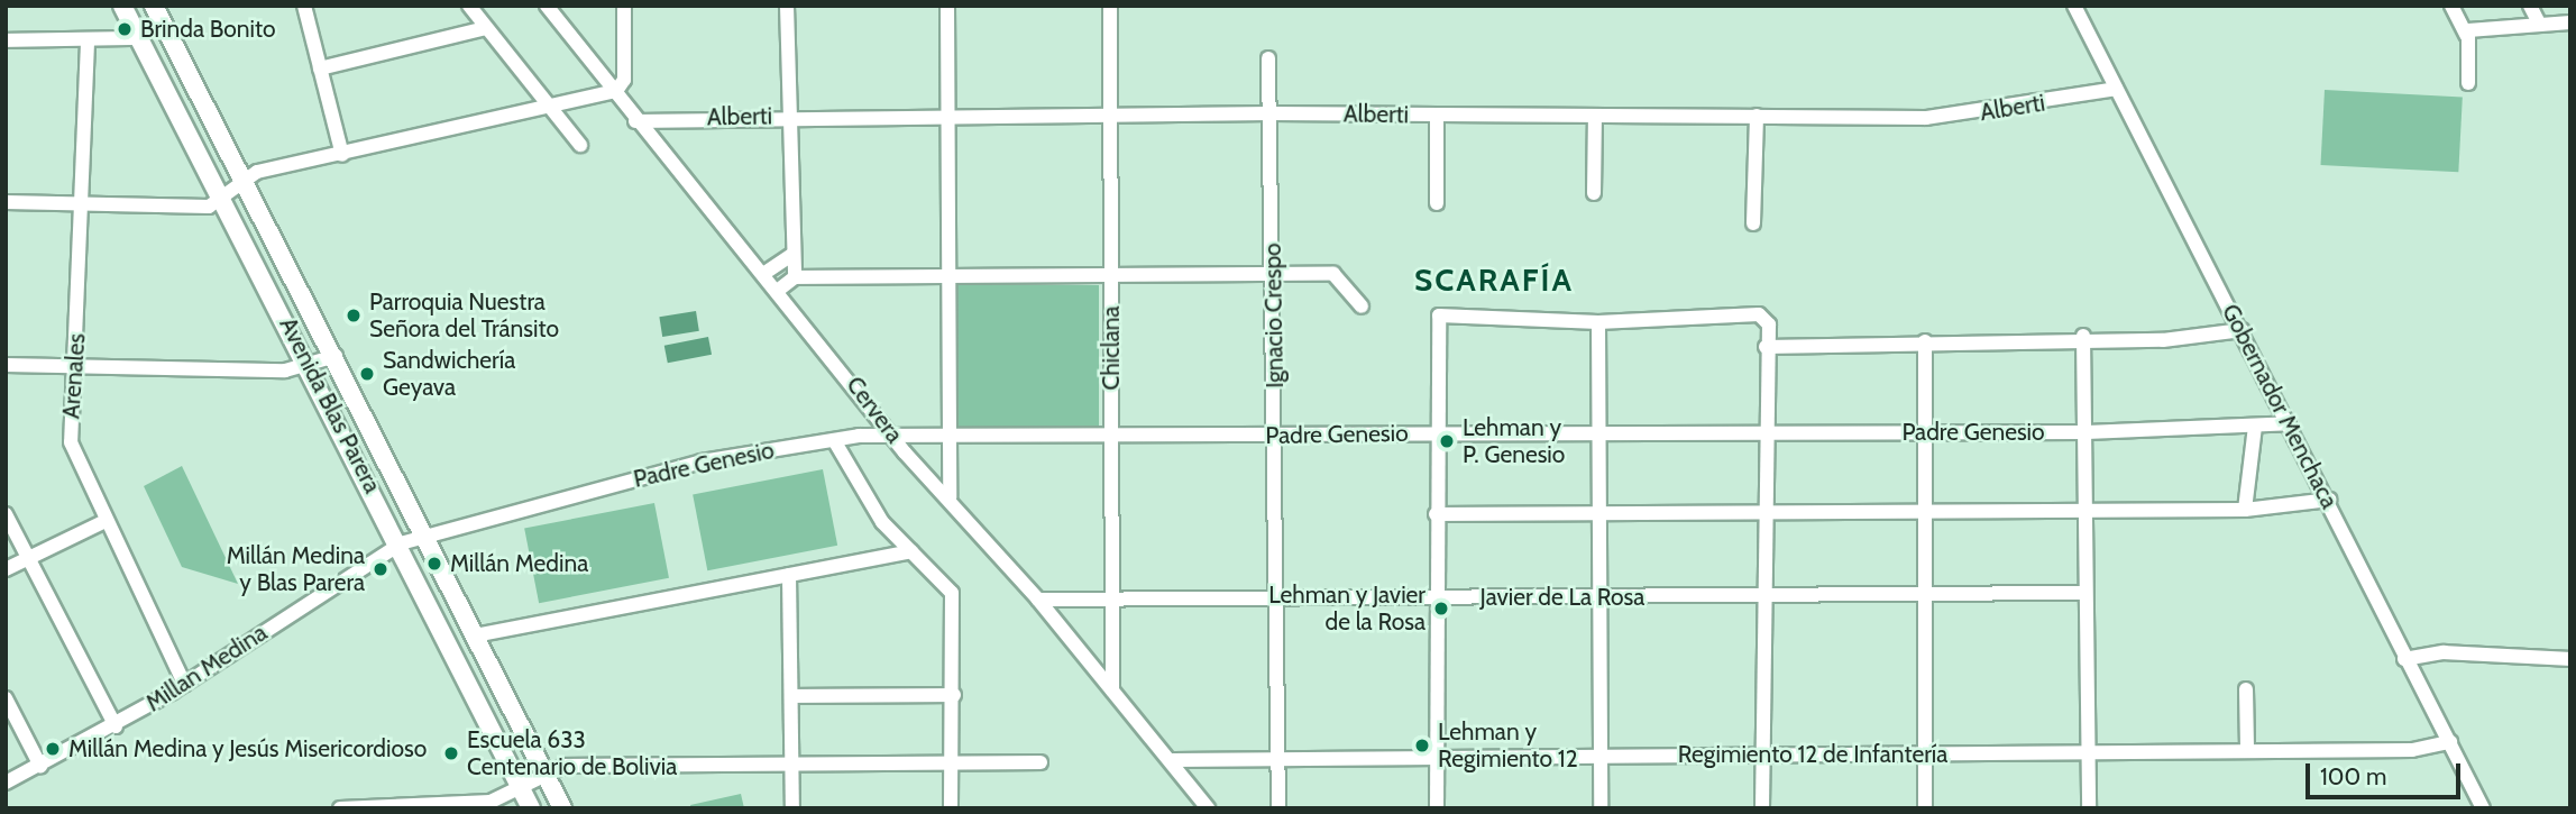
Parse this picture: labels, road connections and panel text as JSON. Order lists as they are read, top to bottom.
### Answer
{
  "streets": {
    "main road": ["Avenida Blas Parera"],
    "street": [
      "Alberti",
      "Ignacio Crespo",
      "Chiclana",
      "Arenales",
      "Gobernador Menchaca",
      "Cervera",
      "Padre Genesio",
      "Javier de La Rosa",
      "Millan Medina",
      "Regimiento 12 de Infantería"
    ]
  },
  "crossings": [
    ["Alberti", "Ignacio Crespo"],
    ["Alberti", "Chiclana"],
    ["Alberti", "Gobernador Menchaca"],
    ["Alberti", "Cervera"],
    ["Ignacio Crespo", "Padre Genesio"],
    ["Ignacio Crespo", "Javier de La Rosa"],
    ["Ignacio Crespo", "Regimiento 12 de Infantería"],
    ["Chiclana", "Cervera"],
    ["Chiclana", "Padre Genesio"],
    ["Chiclana", "Javier de La Rosa"],
    ["Arenales", "Millan Medina"],
    ["Avenida Blas Parera", "Padre Genesio"],
    ["Avenida Blas Parera", "Millan Medina"],
    ["Gobernador Menchaca", "Padre Genesio"],
    ["Gobernador Menchaca", "Regimiento 12 de Infantería"],
    ["Cervera", "Padre Genesio"],
    ["Cervera", "Javier de La Rosa"],
    ["Cervera", "Regimiento 12 de Infantería"],
    ["Padre Genesio", "Millan Medina"]
  ],
  "districts": ["SCARAFÍA"],
  "places": [
    "Brinda Bonito",
    "Parroquia Nuestra Señora del Tránsito",
    "Sandwichería Geyava",
    "Lehman y P. Genesio",
    "Millán Medina",
    "Millán Medina y Blas Parera",
    "Lehman y Javier de la Rosa",
    "Lehman y Regimiento 12",
    "Millán Medina y Jesús Misericordioso",
    "Escuela 633 Centenario de Bolivia"
  ],
  "scale_bar": "100 m"
}
